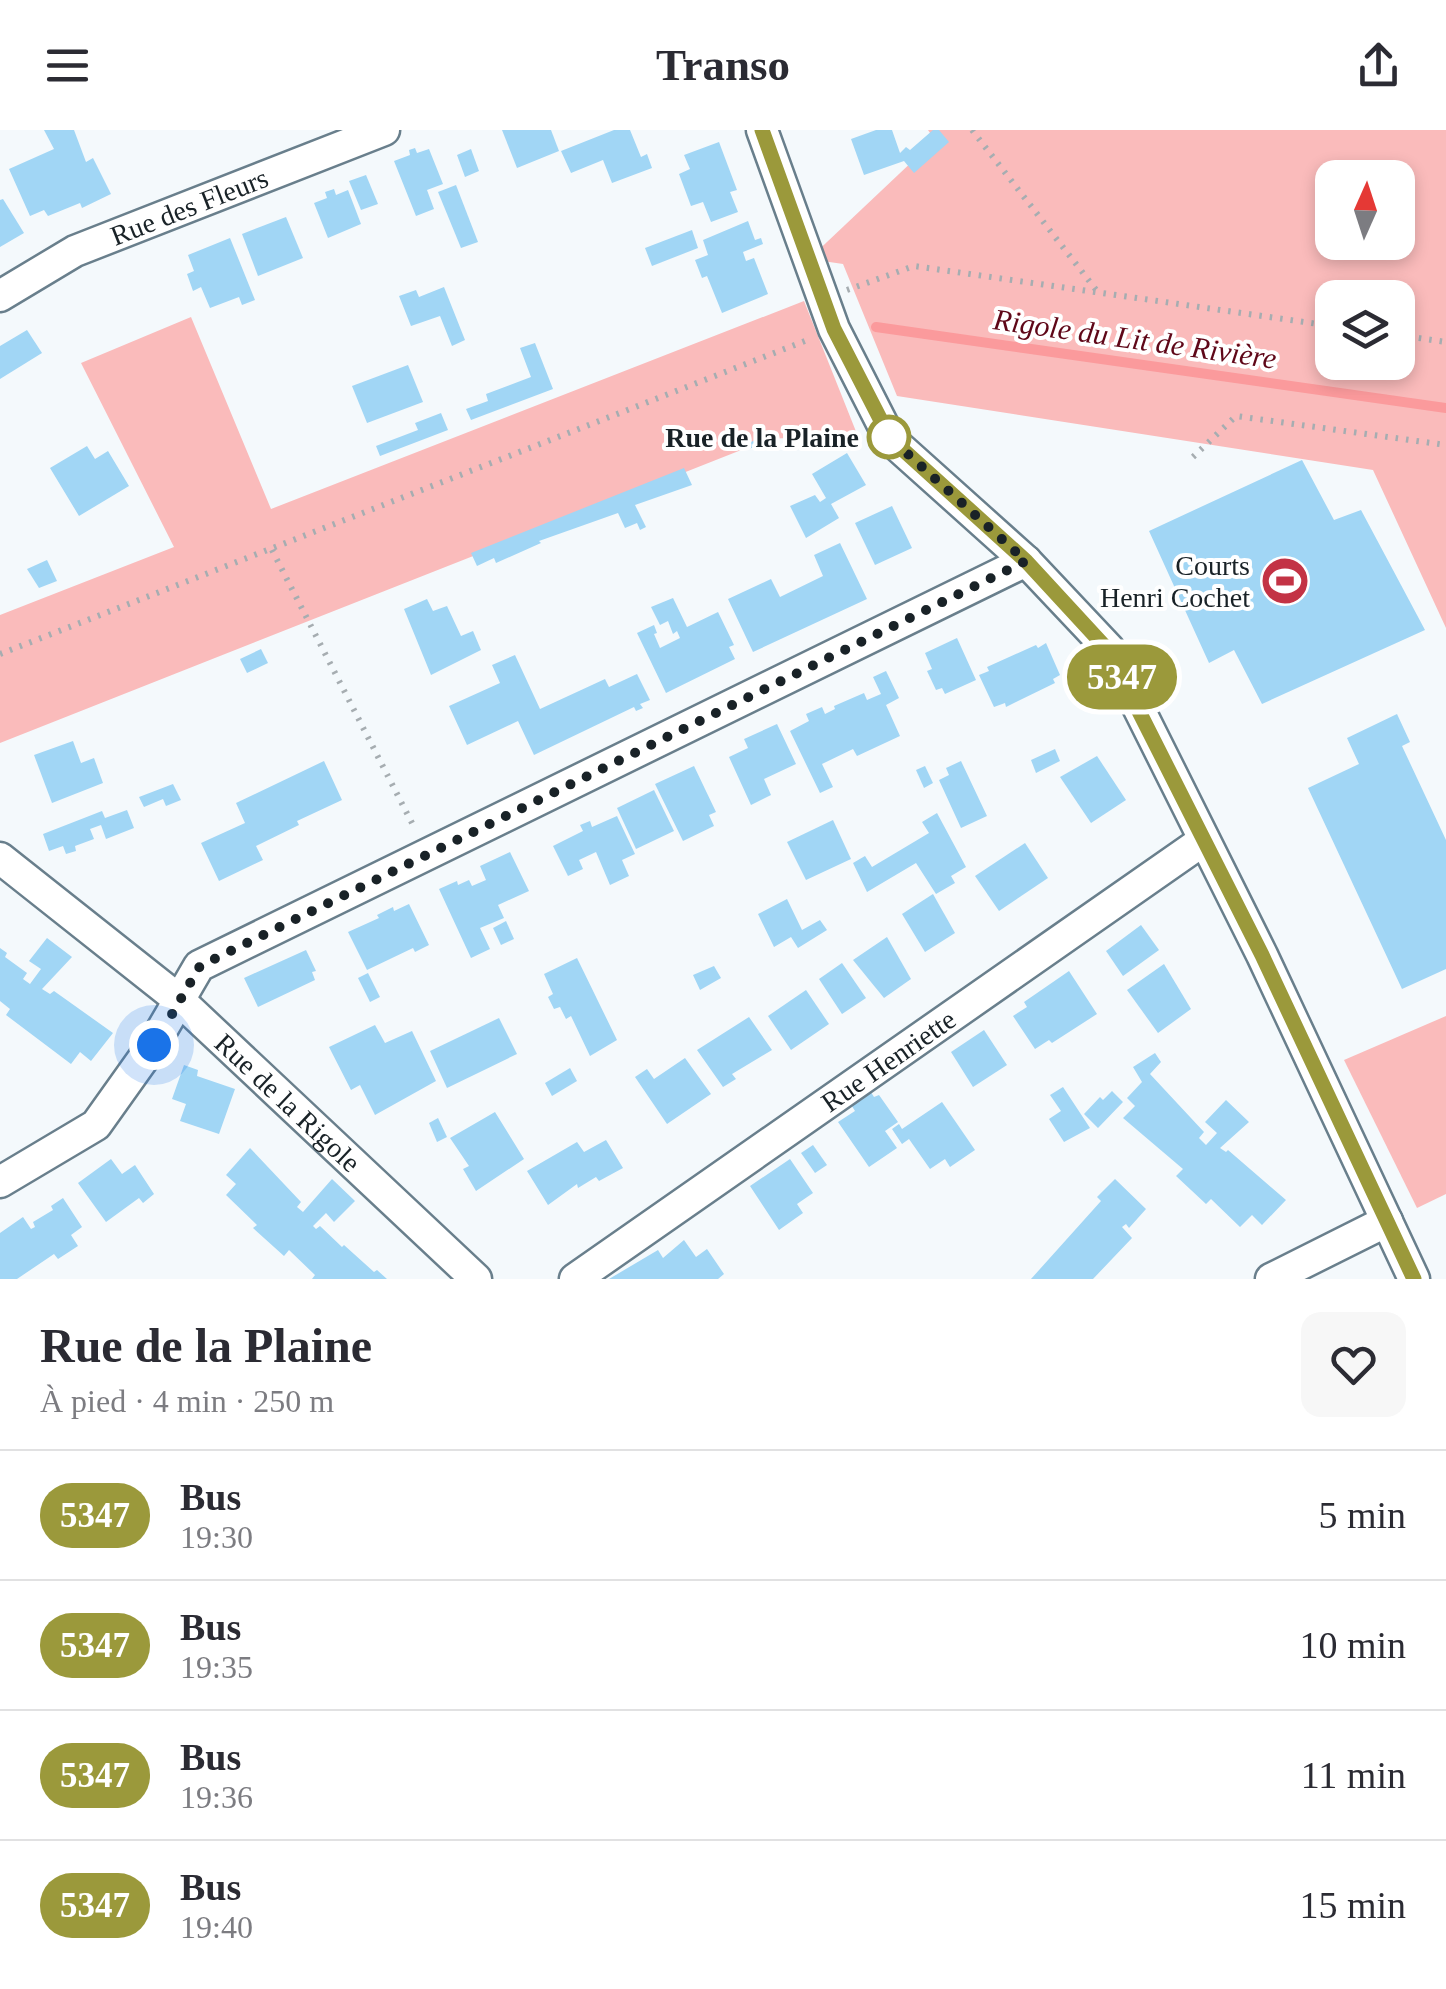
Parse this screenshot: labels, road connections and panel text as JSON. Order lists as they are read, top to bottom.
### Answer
{
  "streets": {
    "street": ["Rue des Fleurs", "Rue Henriette", "Rue de la Rigole"]
  },
  "water": ["Rigole du Lit de Rivière"],
  "places": {
    "other": ["Rue de la Plaine"],
    "sports": ["Courts Henri Cochet"]
  },
  "lines": ["bus line 5347"],
  "north": "top",
  "page": {
    "header": "Transo",
    "on_map": "5347",
    "heading": ["Rue de la Plaine", "À pied · 4 min · 250 m"],
    "list": [
      {
        "mark": "5347",
        "name": "Bus",
        "note": "19:30",
        "value": "5 min"
      },
      {
        "mark": "5347",
        "name": "Bus",
        "note": "19:35",
        "value": "10 min"
      },
      {
        "mark": "5347",
        "name": "Bus",
        "note": "19:36",
        "value": "11 min"
      },
      {
        "mark": "5347",
        "name": "Bus",
        "note": "19:40",
        "value": "15 min"
      }
    ]
  }
}
